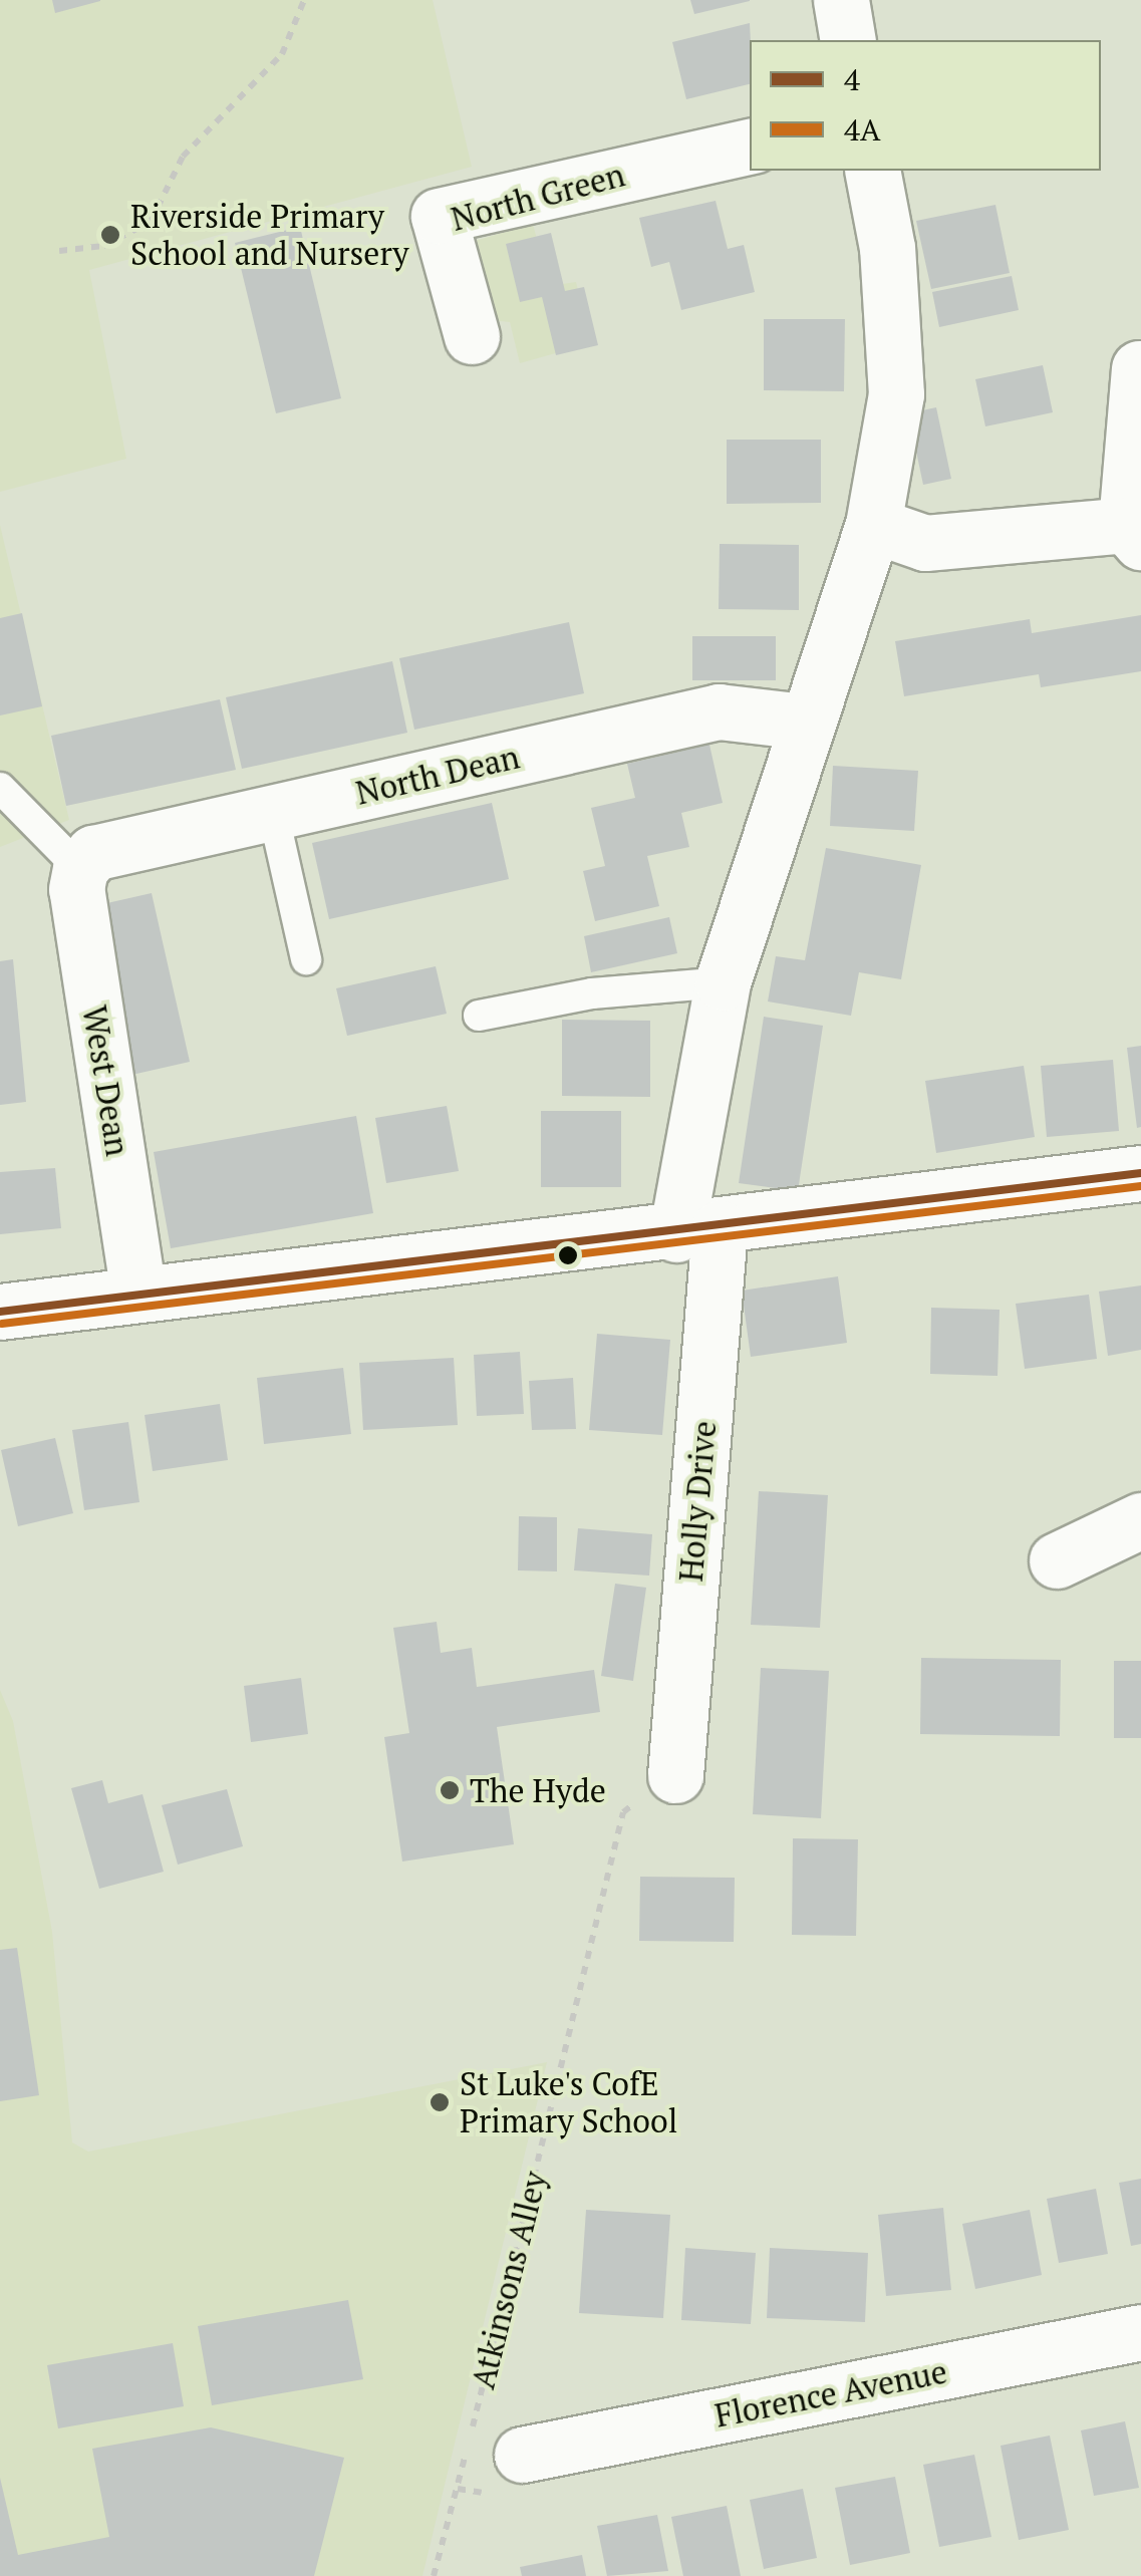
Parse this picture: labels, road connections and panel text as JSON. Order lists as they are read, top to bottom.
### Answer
{
  "streets": {
    "street": [
      "North Green",
      "North Dean",
      "West Dean",
      "Holly Drive",
      "Florence Avenue"
    ],
    "path": ["Atkinsons Alley"]
  },
  "crossings": [
    ["North Dean", "West Dean"],
    ["North Dean", "Holly Drive"],
    ["Holly Drive", "Atkinsons Alley"]
  ],
  "places": ["Riverside Primary School and Nursery", "The Hyde", "St Luke's CofE Primary School"],
  "lines": ["transit line 4", "transit line 4A"],
  "legend": ["4", "4A"]
}
